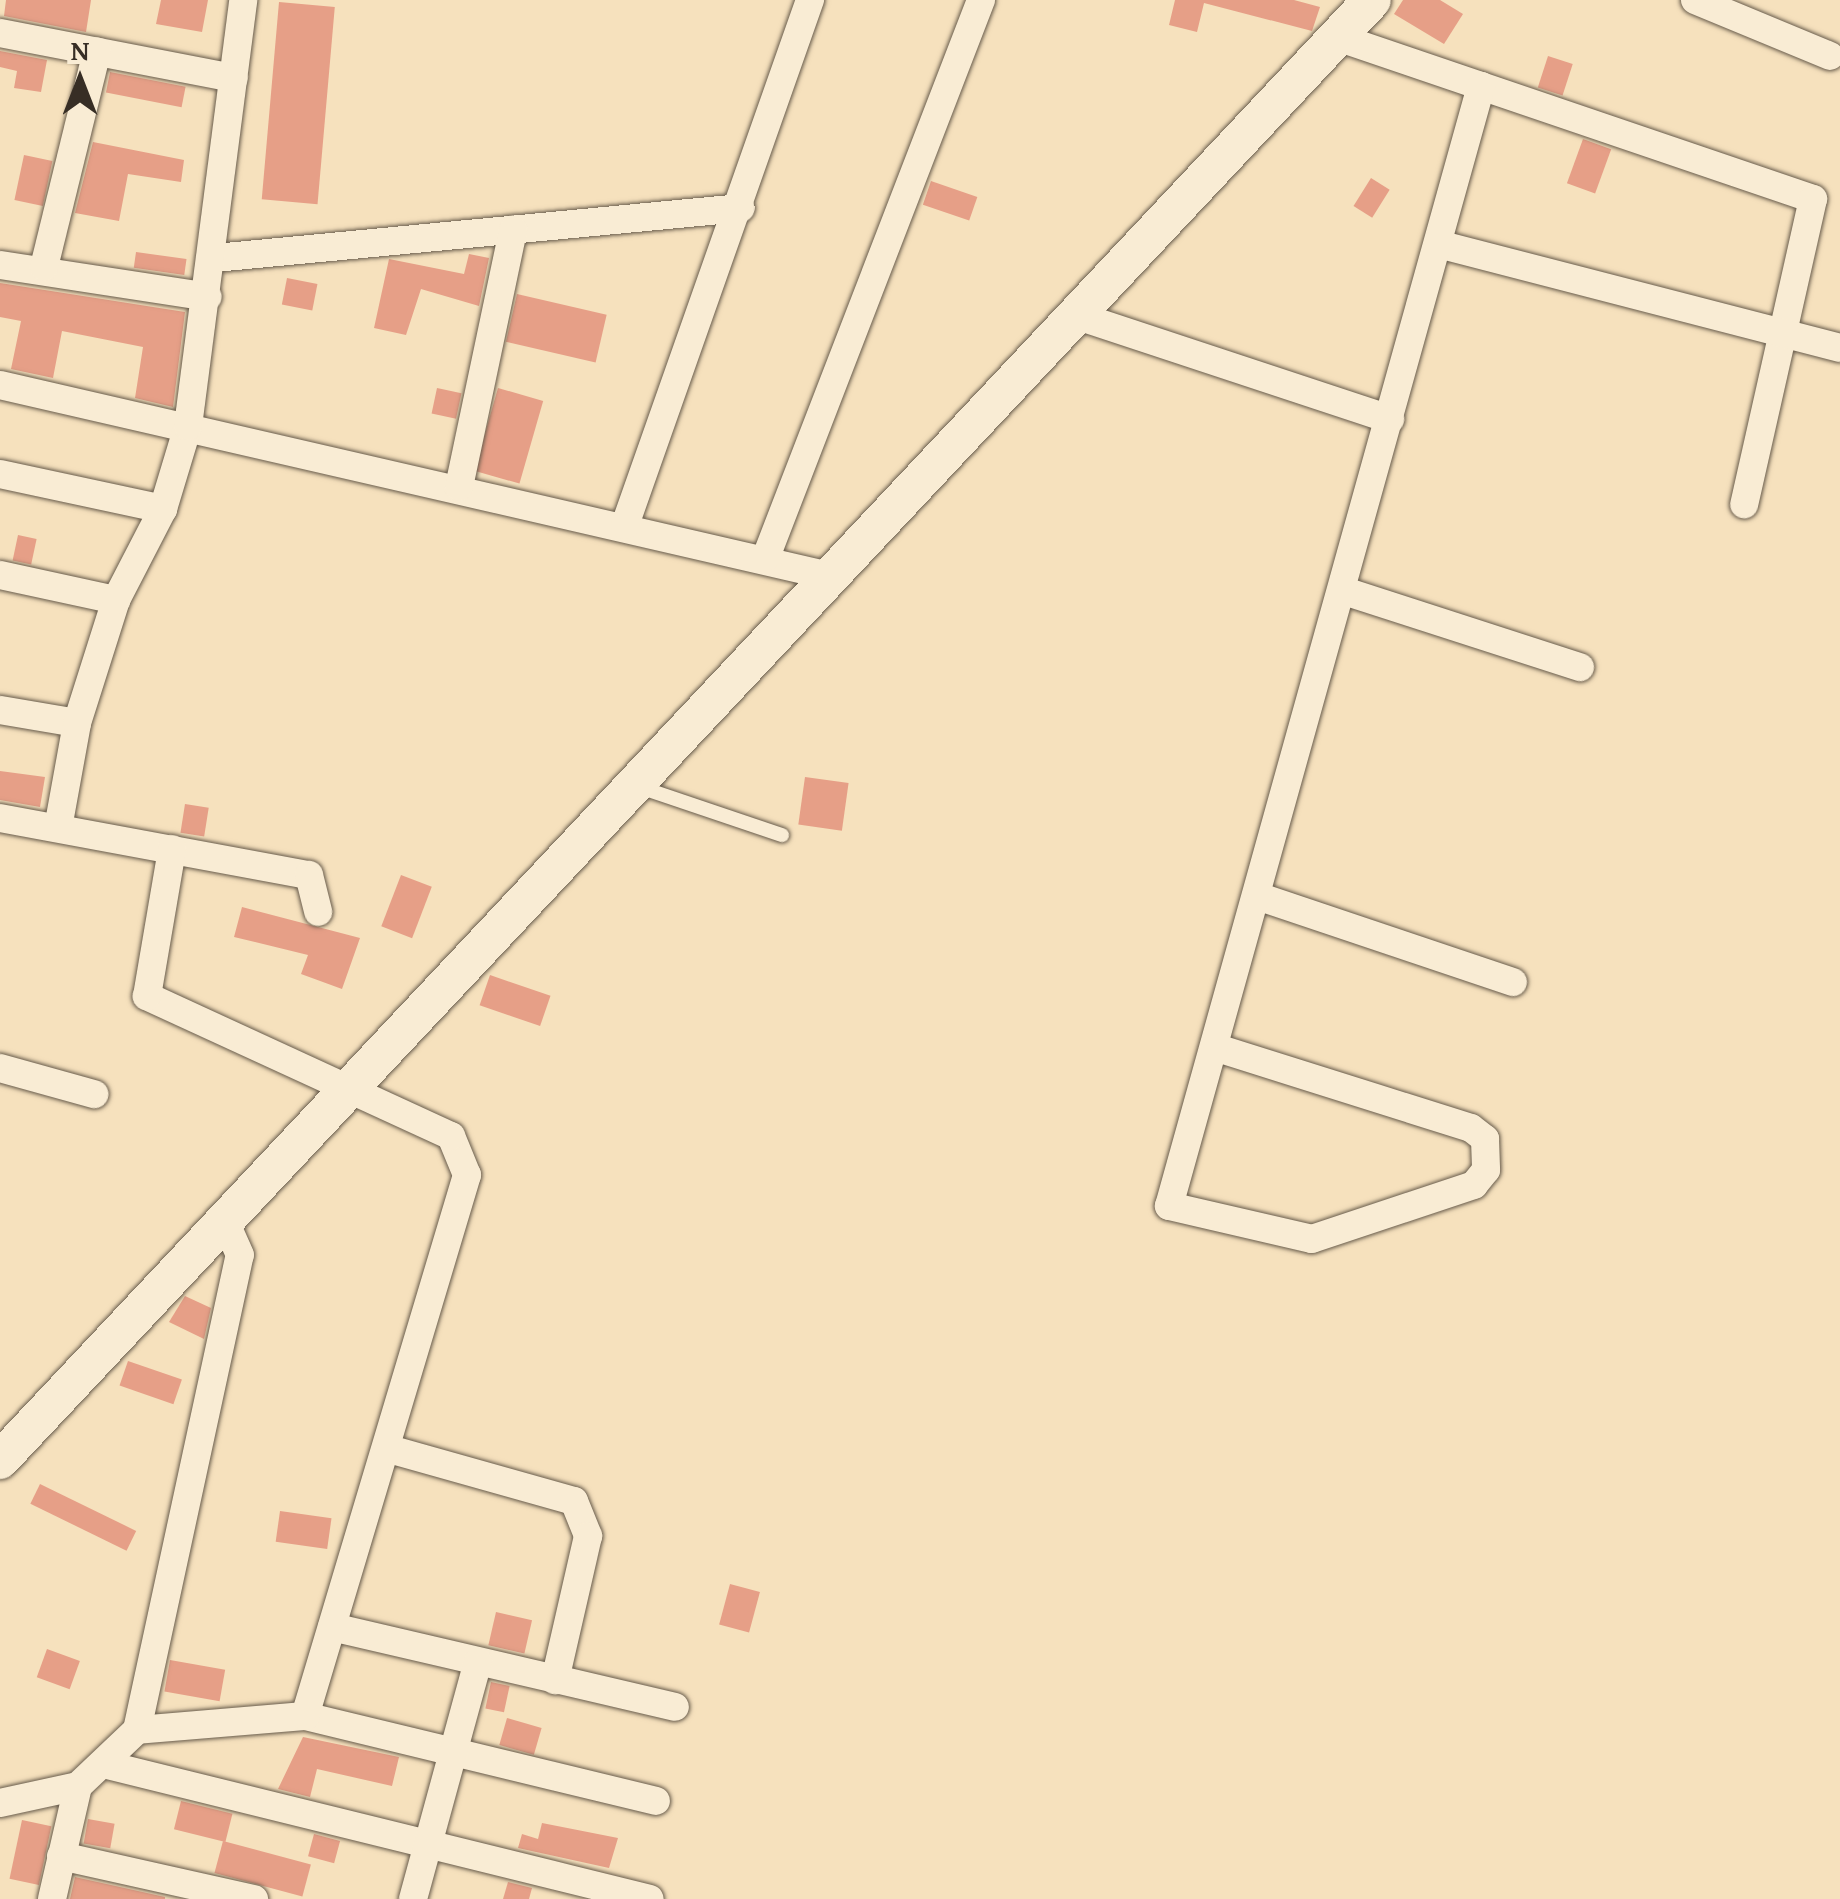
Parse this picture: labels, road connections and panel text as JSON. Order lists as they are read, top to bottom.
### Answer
{
  "north": "top"
}
